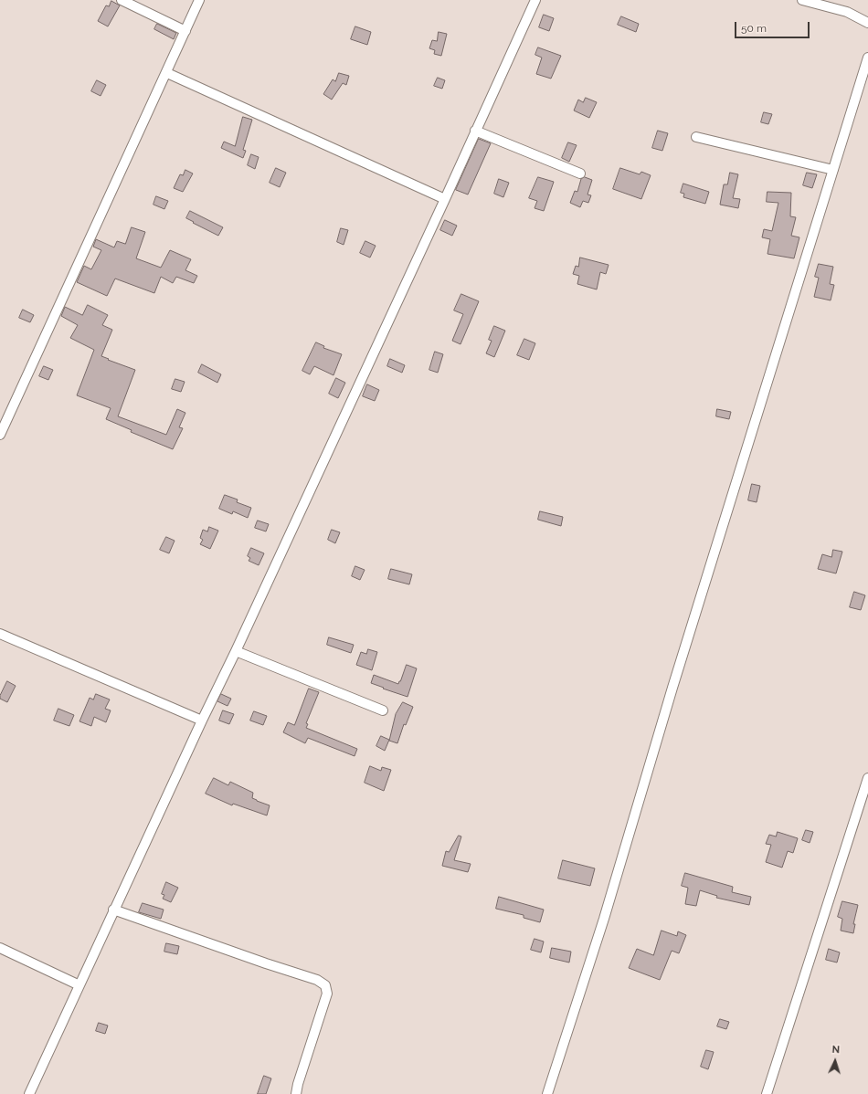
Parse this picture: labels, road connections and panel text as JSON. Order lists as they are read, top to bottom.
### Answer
{
  "scale_bar": "50 m",
  "north": "top"
}
